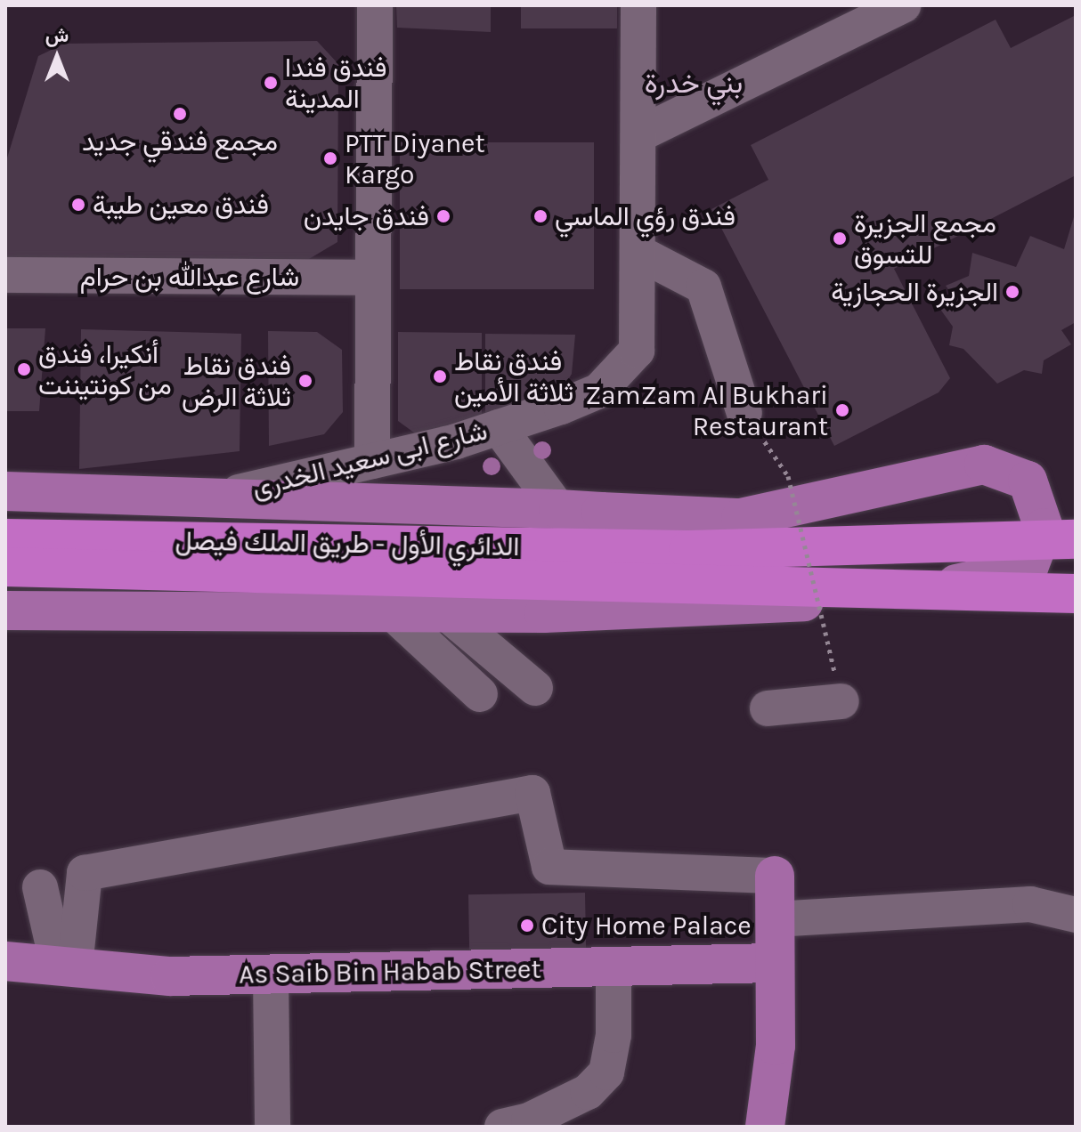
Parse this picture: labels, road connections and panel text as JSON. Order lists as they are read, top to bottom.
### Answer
{
  "streets": {
    "highway": ["الدائري الأول - طريق الملك فيصل"],
    "main road": ["As Saib Bin Habab Street"],
    "street": ["شارع عبدالله بن حرام", "شارع ابى سعيد الخدرى"]
  },
  "districts": ["بني خدرة"],
  "places": [
    "فندق فندا المدينة",
    "مجمع فندقي جديد",
    "PTT Diyanet Kargo",
    "فندق معين طيبة",
    "فندق جايدن",
    "فندق رؤي الماسي",
    "مجمع الجزيرة للتسوق",
    "الجزيرة الحجازية",
    "أنكيرا، فندق من كونتيننت",
    "فندق نقاط ثلاثة الأمين",
    "فندق نقاط ثلاثة الرض",
    "ZamZam Al Bukhari Restaurant",
    "City Home Palace"
  ],
  "north": "top"
}
